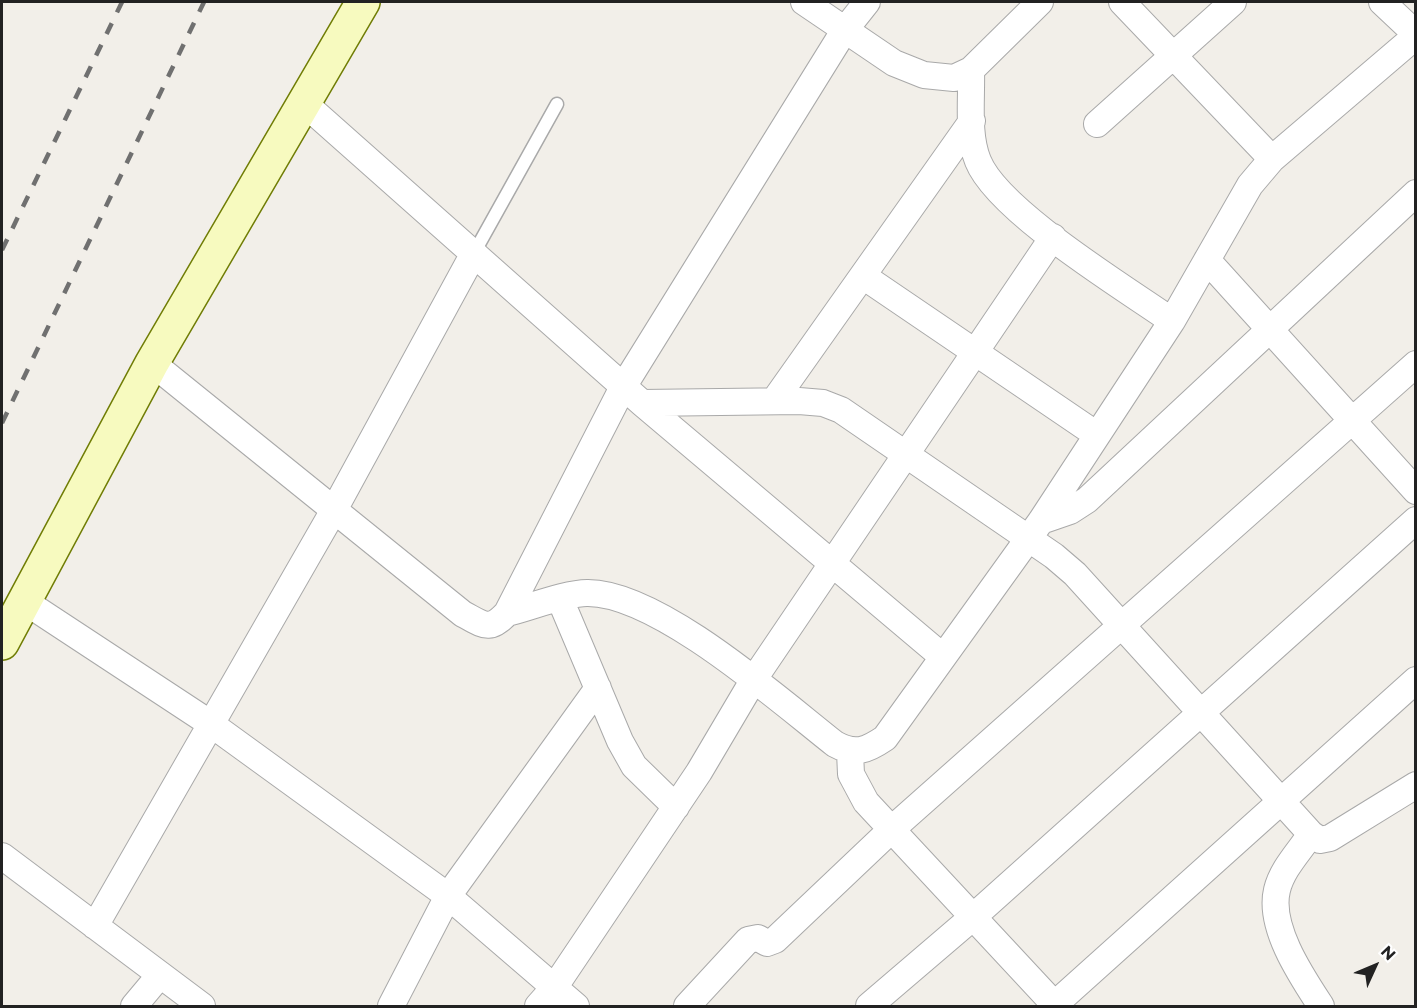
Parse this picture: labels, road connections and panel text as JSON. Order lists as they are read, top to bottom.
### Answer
{
  "north": "top right"
}
